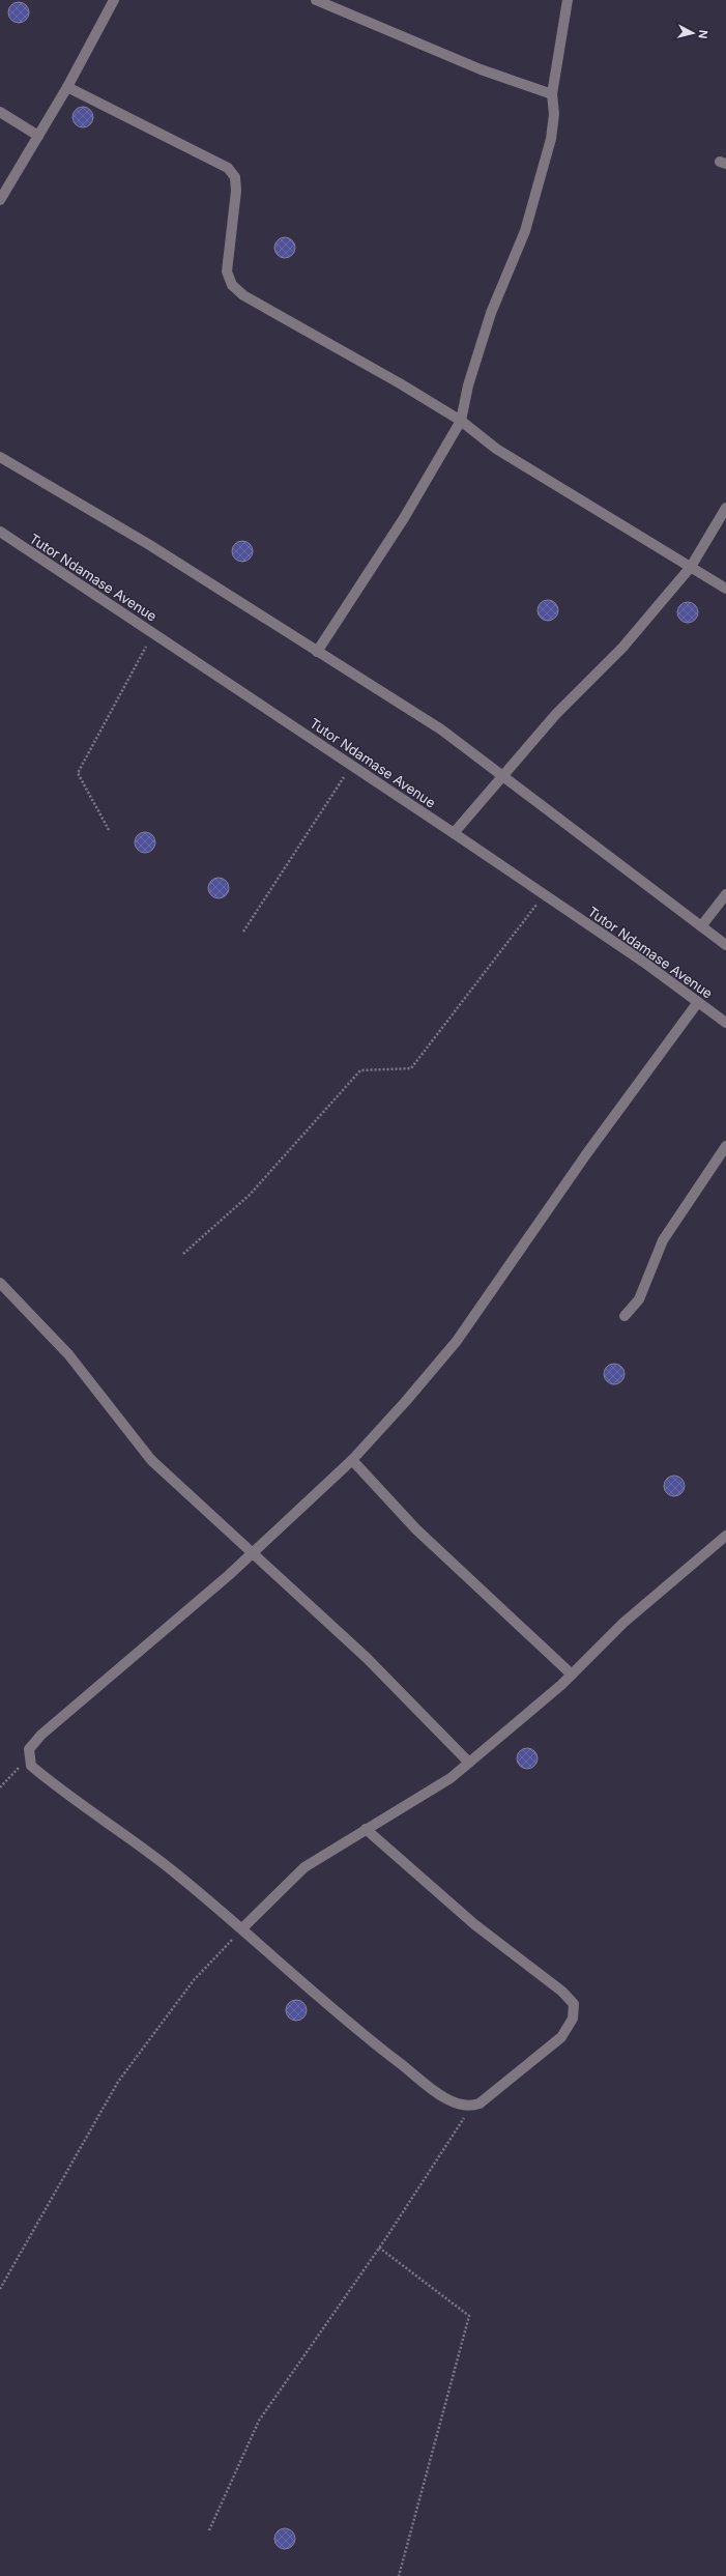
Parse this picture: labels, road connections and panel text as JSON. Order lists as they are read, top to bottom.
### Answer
{
  "streets": {
    "street": ["Tutor Ndamase Avenue"]
  },
  "north": "right"
}
